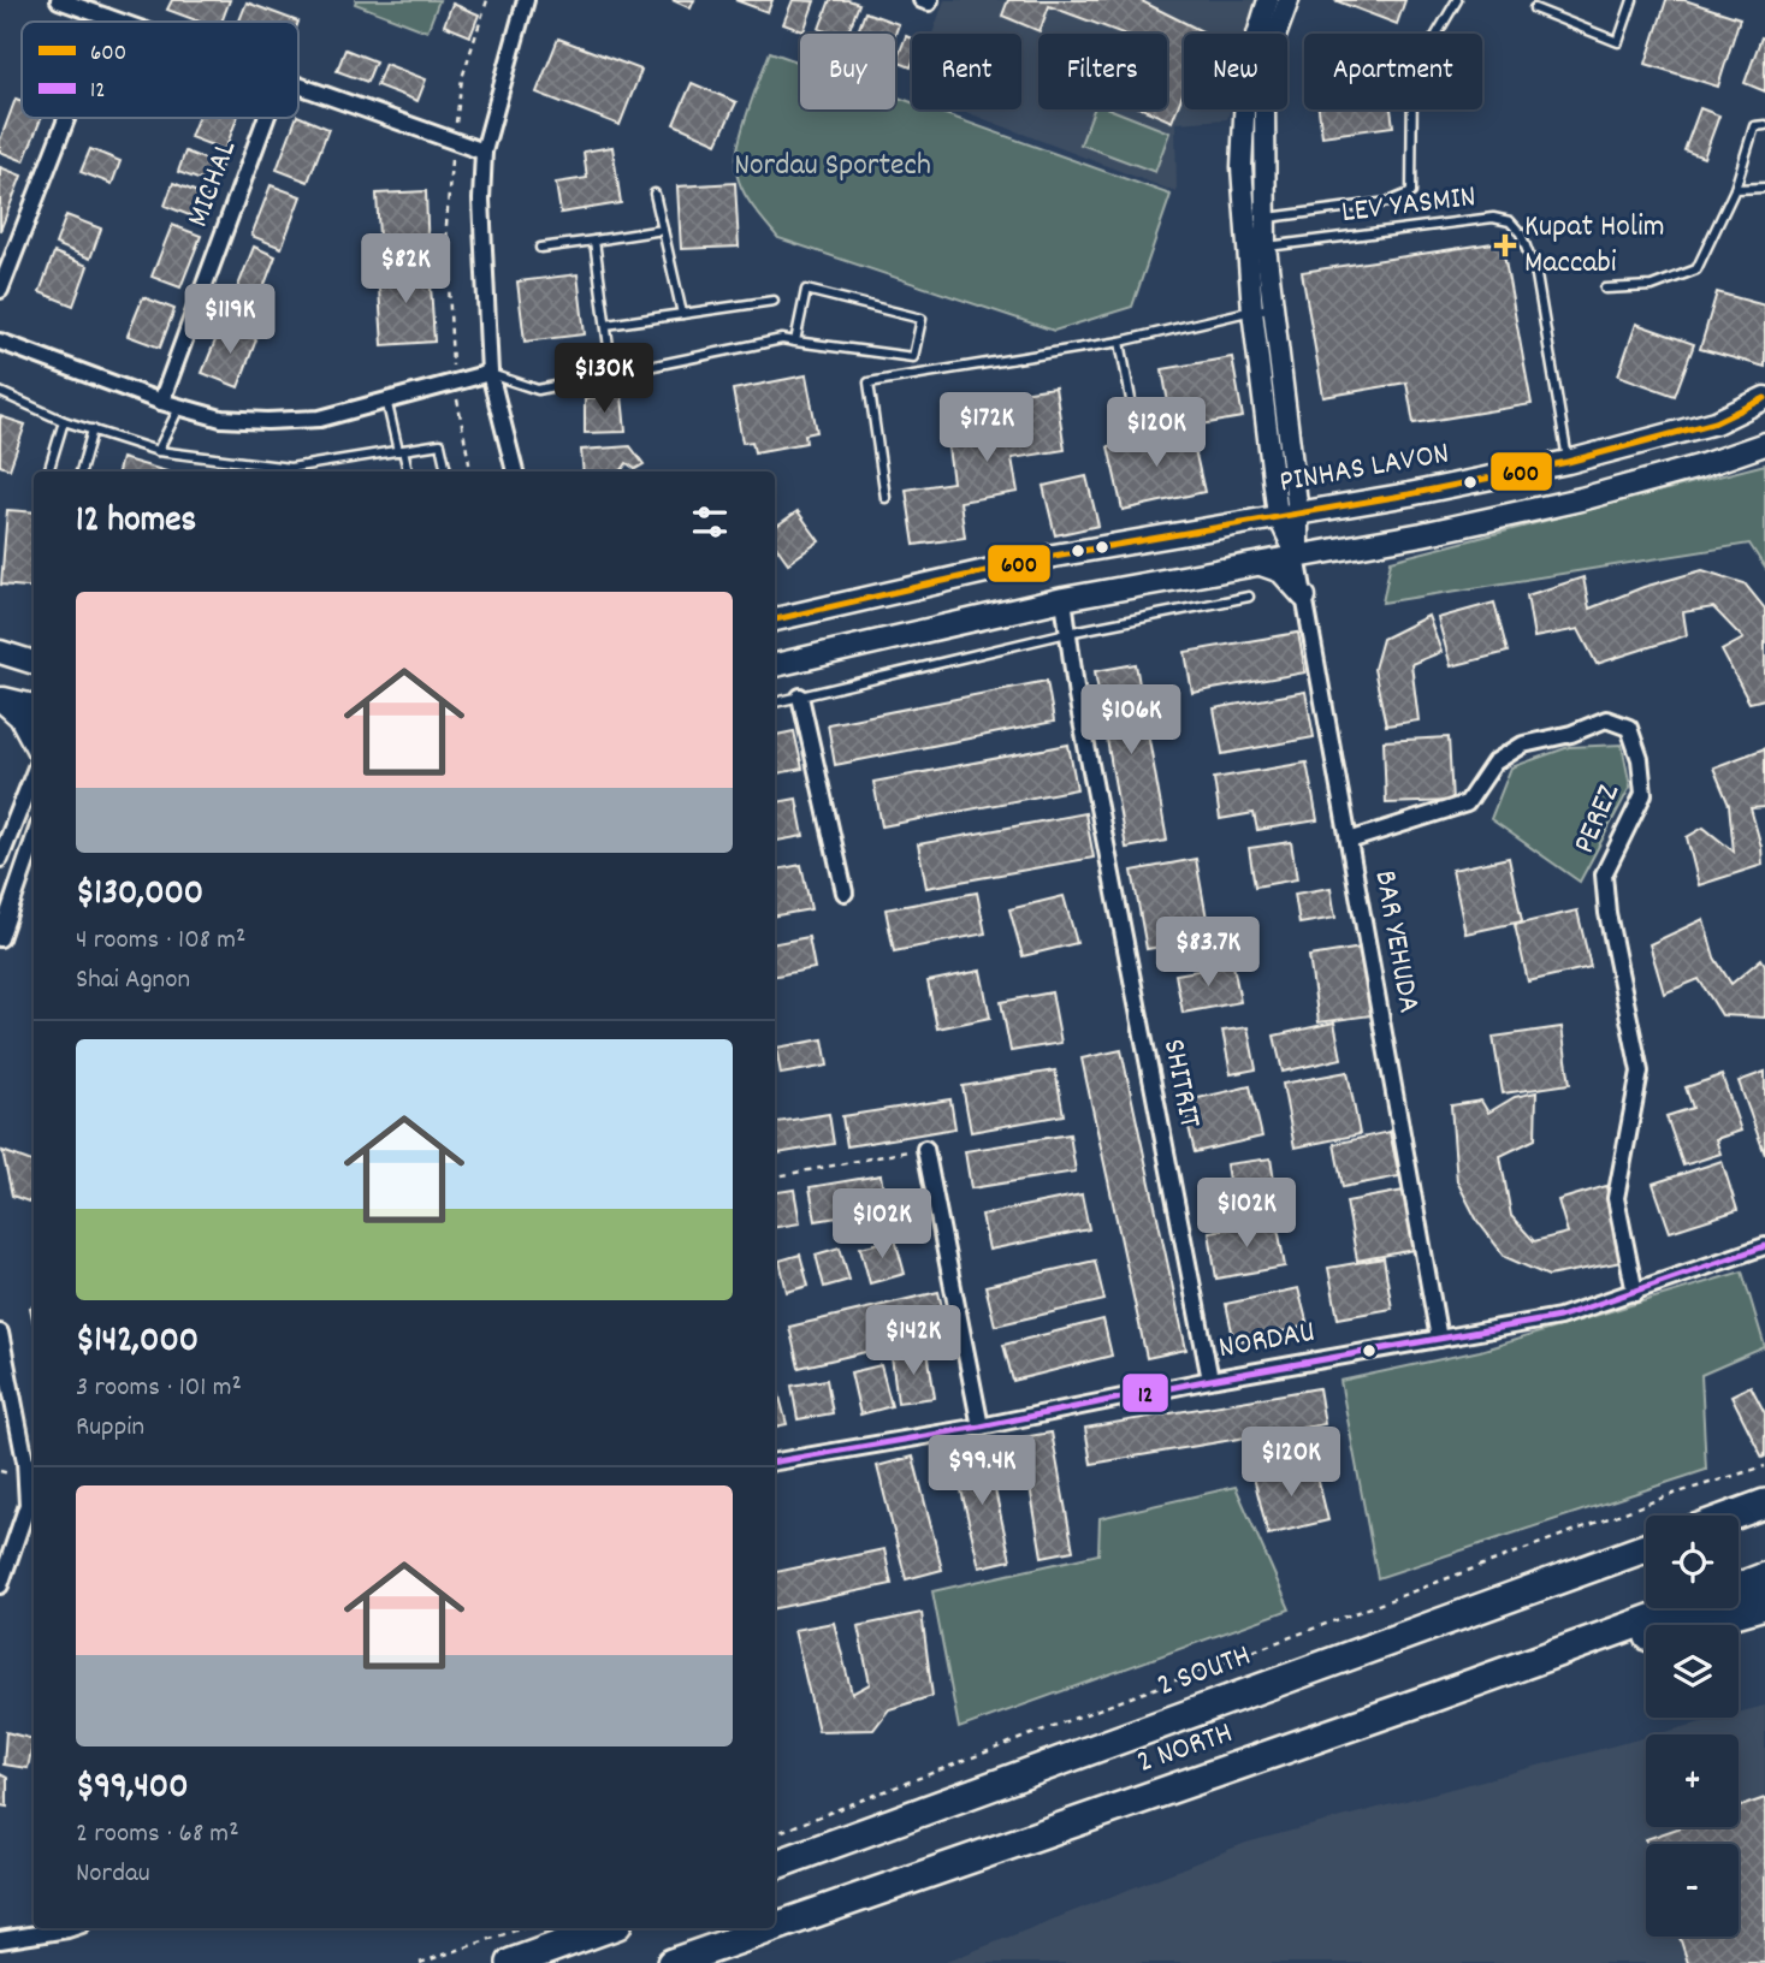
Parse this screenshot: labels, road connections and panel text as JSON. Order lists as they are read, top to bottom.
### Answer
{
  "streets": {
    "highway": ["2 SOUTH", "2 NORTH"],
    "main road": ["PINHAS LAVON"],
    "street": [
      "MICHAL",
      "PEREZ",
      "BAR YEHUDA",
      "SHITRIT",
      "NORDAU"
    ],
    "lane": ["LEV YASMIN"]
  },
  "crossings": [
    ["LEV YASMIN", "PINHAS LAVON"],
    ["PEREZ", "BAR YEHUDA"],
    ["PEREZ", "NORDAU"],
    ["BAR YEHUDA", "NORDAU"],
    ["SHITRIT", "NORDAU"]
  ],
  "parks": ["Nordau Sportech"],
  "places": {
    "health": ["Kupat Holim Maccabi"]
  },
  "lines": ["transit line 600", "transit line 12"],
  "legend": ["600", "12"],
  "page": {
    "chip": [
      "Buy",
      "Rent",
      "Filters",
      "New",
      "Apartment"
    ],
    "price": [
      "$82K",
      "$119K",
      "$130K",
      "$172K",
      "$120K",
      "$106K",
      "$83.7K",
      "$102K",
      "$102K",
      "$142K",
      "$120K",
      "$99.4K"
    ],
    "heading": "12 homes",
    "list": [
      {
        "name": "$130,000",
        "note": "4 rooms · 108 m² · Shai Agnon"
      },
      {
        "name": "$142,000",
        "note": "3 rooms · 101 m² · Ruppin"
      },
      {
        "name": "$99,400",
        "note": "2 rooms · 68 m² · Nordau"
      }
    ],
    "map_buttons": ["+", "−"]
  }
}
